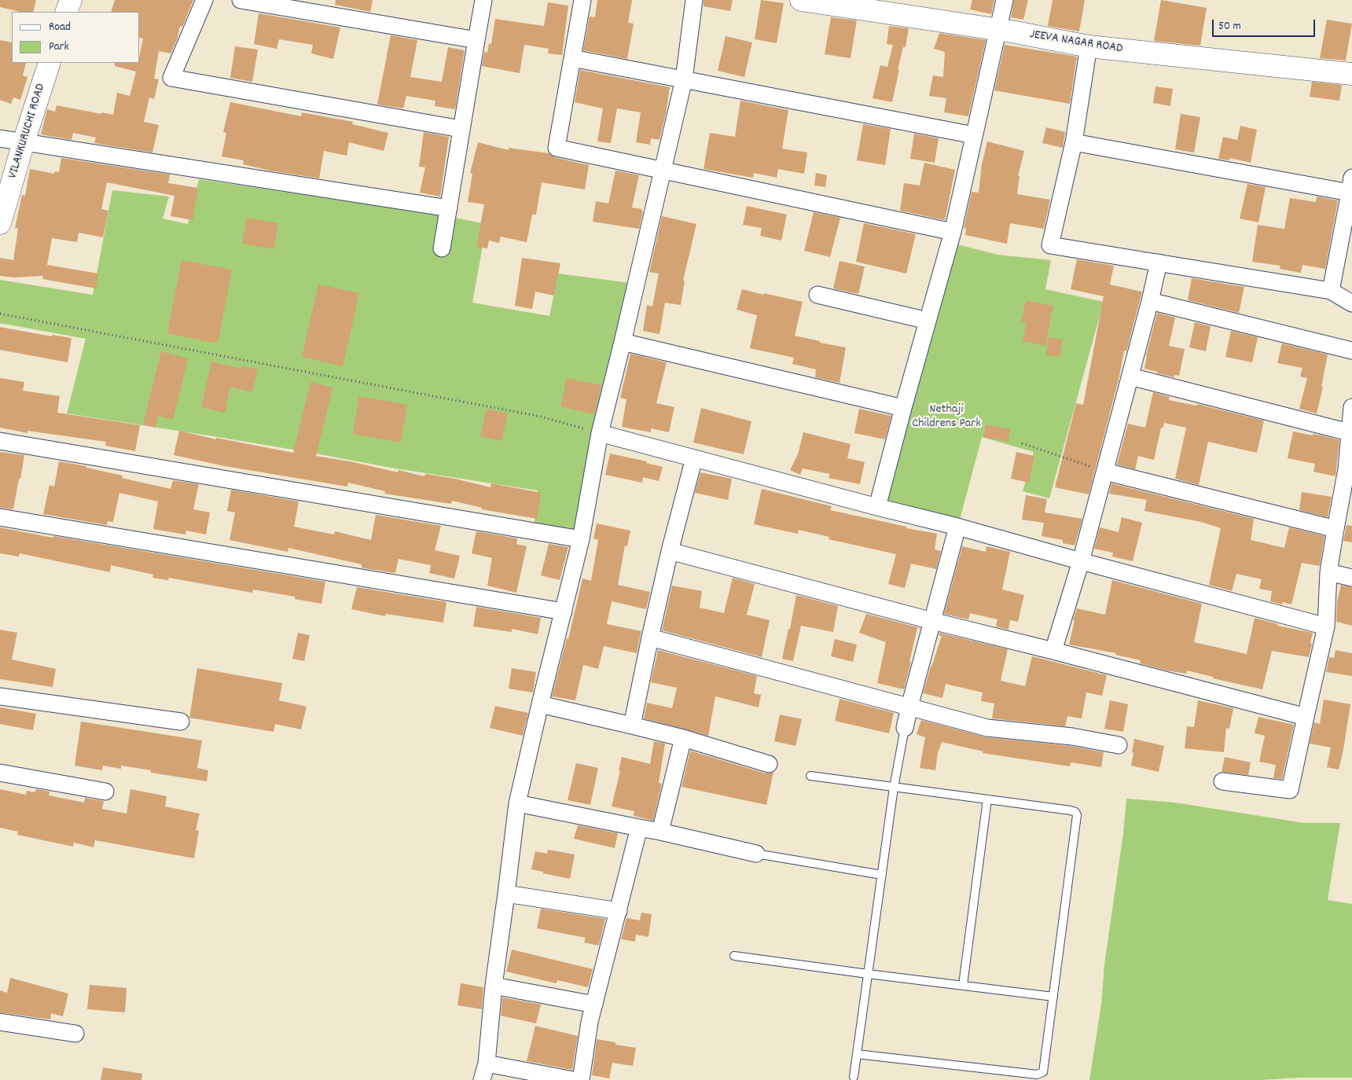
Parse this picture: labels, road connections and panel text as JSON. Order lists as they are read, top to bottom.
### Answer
{
  "streets": {
    "street": ["JEEVA NAGAR ROAD", "VILANKURUCHI ROAD"]
  },
  "parks": ["Nethaji Childrens Park"],
  "legend": ["Road", "Park"],
  "scale_bar": "50 m"
}
